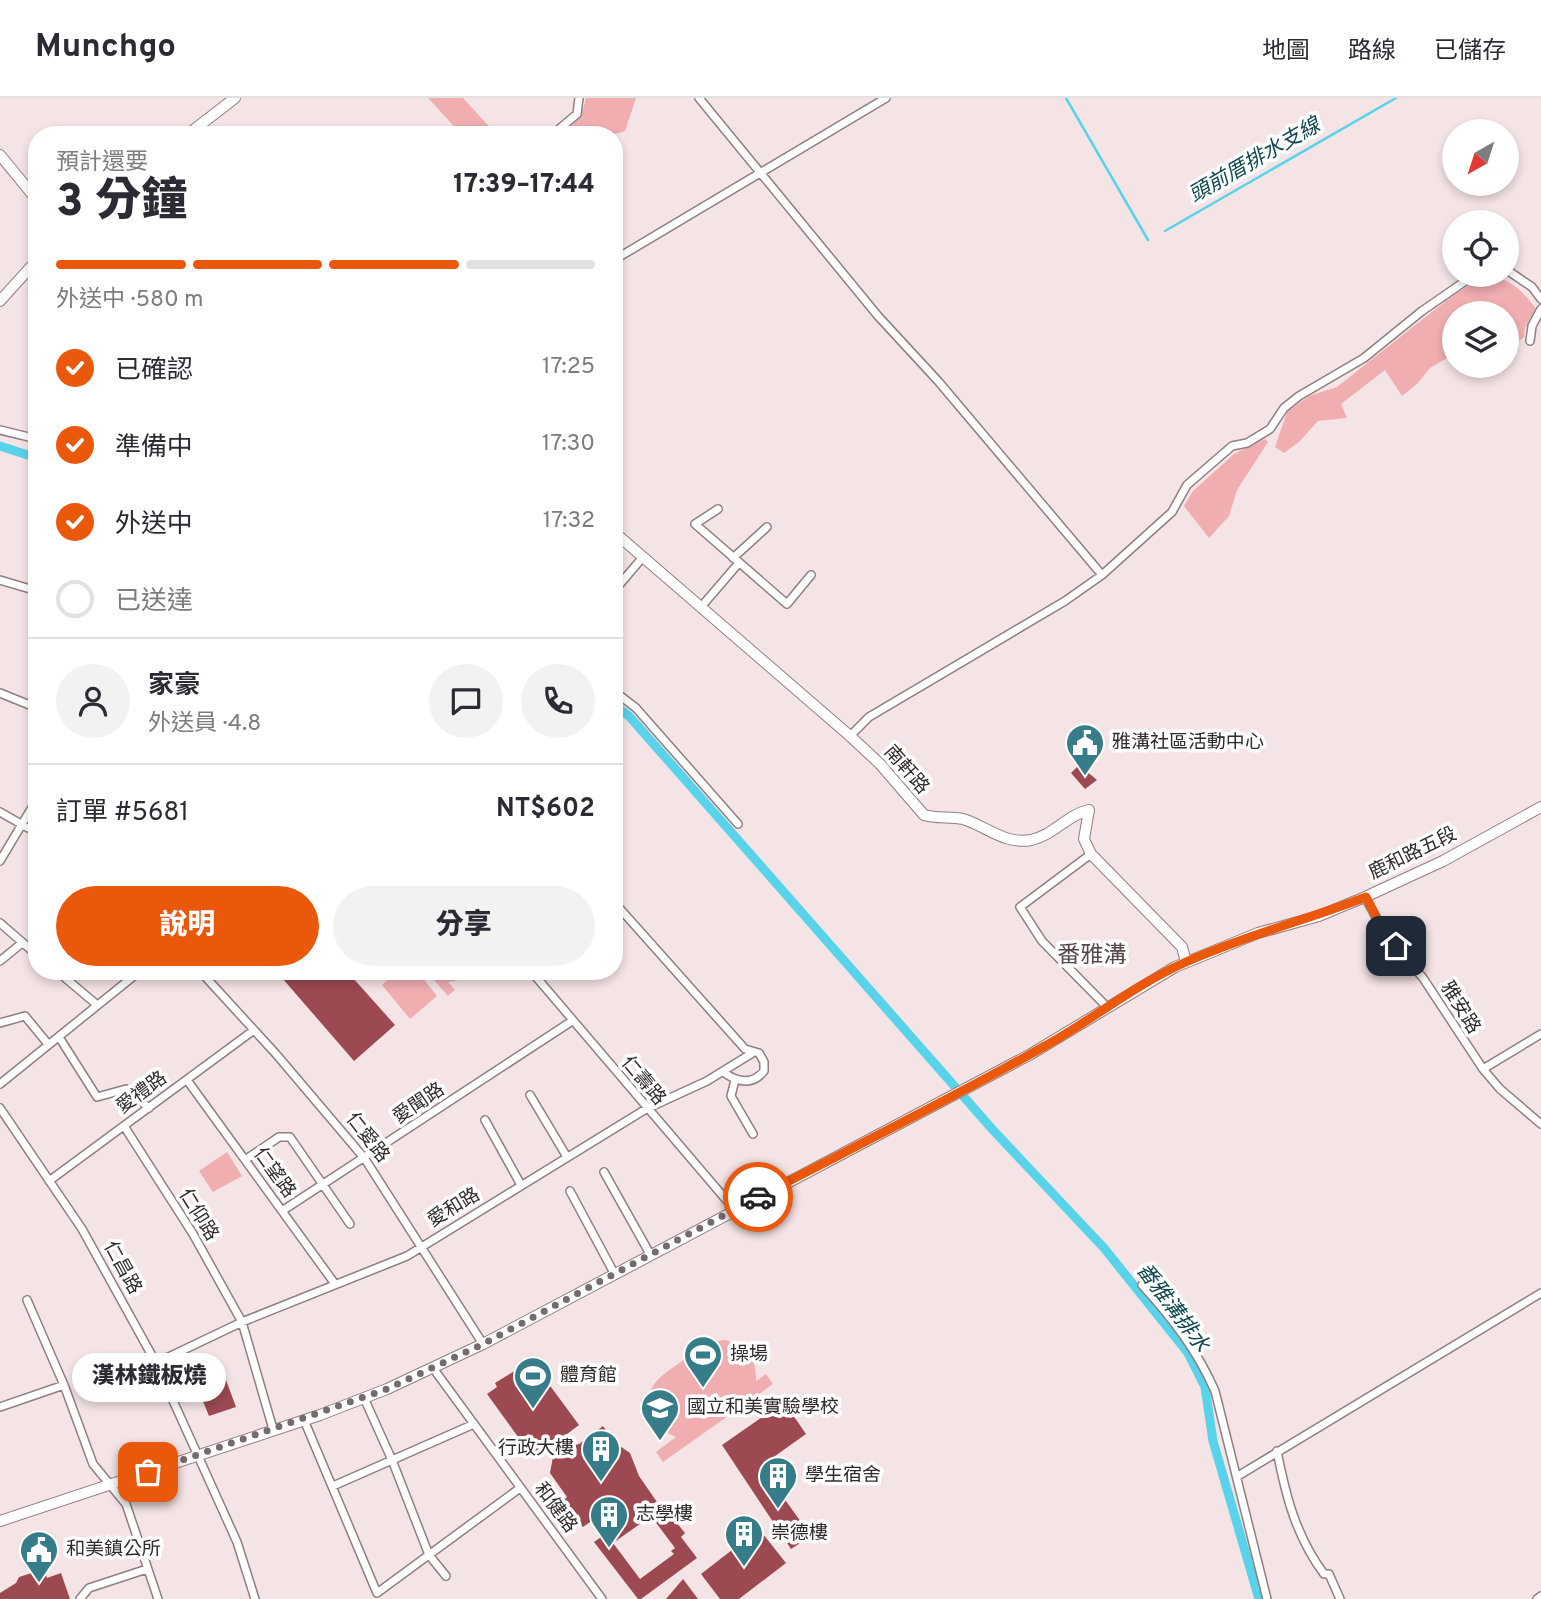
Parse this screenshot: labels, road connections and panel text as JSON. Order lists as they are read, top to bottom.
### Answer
{
  "streets": {
    "main road": ["南軒路", "鹿和路五段"],
    "street": [
      "雅安路",
      "仁壽路",
      "愛禮路",
      "愛聞路",
      "仁愛路",
      "仁望路",
      "愛和路",
      "仁仰路",
      "仁昌路",
      "和健路"
    ]
  },
  "crossings": [
    ["鹿和路五段", "雅安路"],
    ["鹿和路五段", "仁壽路"],
    ["鹿和路五段", "仁愛路"],
    ["鹿和路五段", "仁仰路"],
    ["鹿和路五段", "仁昌路"],
    ["鹿和路五段", "和健路"],
    ["仁壽路", "愛聞路"],
    ["仁壽路", "愛和路"],
    ["愛禮路", "仁愛路"],
    ["愛禮路", "仁望路"],
    ["愛禮路", "仁仰路"],
    ["愛禮路", "仁昌路"],
    ["愛聞路", "仁愛路"],
    ["愛聞路", "仁望路"],
    ["仁愛路", "愛和路"],
    ["仁望路", "愛和路"],
    ["愛和路", "仁仰路"],
    ["愛和路", "仁昌路"]
  ],
  "districts": ["番雅溝"],
  "water": ["頭前厝排水支線", "番雅溝排水"],
  "places": {
    "public building": ["雅溝社區活動中心", "和美鎮公所"],
    "sports": ["操場", "體育館"],
    "school or university": ["國立和美實驗學校"],
    "other": ["漢林鐵板燒"],
    "building": [
      "行政大樓",
      "學生宿舍",
      "志學樓",
      "崇德樓"
    ]
  },
  "north": "bottom left",
  "page": {
    "header": "Munchgo",
    "nav": ["地圖", "路線", "已儲存"],
    "heading": ["3 分鐘", "預計還要", "17:39–17:44"],
    "panel": [
      "家豪",
      "外送員 · 4.8",
      "訂單 #5681",
      "NT$602"
    ],
    "bar": "外送中 · 580 m",
    "list": [
      ["已確認", "17:25"],
      ["準備中", "17:30"],
      ["外送中", "17:32"],
      "已送達"
    ],
    "buttons": ["說明", "分享"],
    "bubble": "漢林鐵板燒"
  }
}
